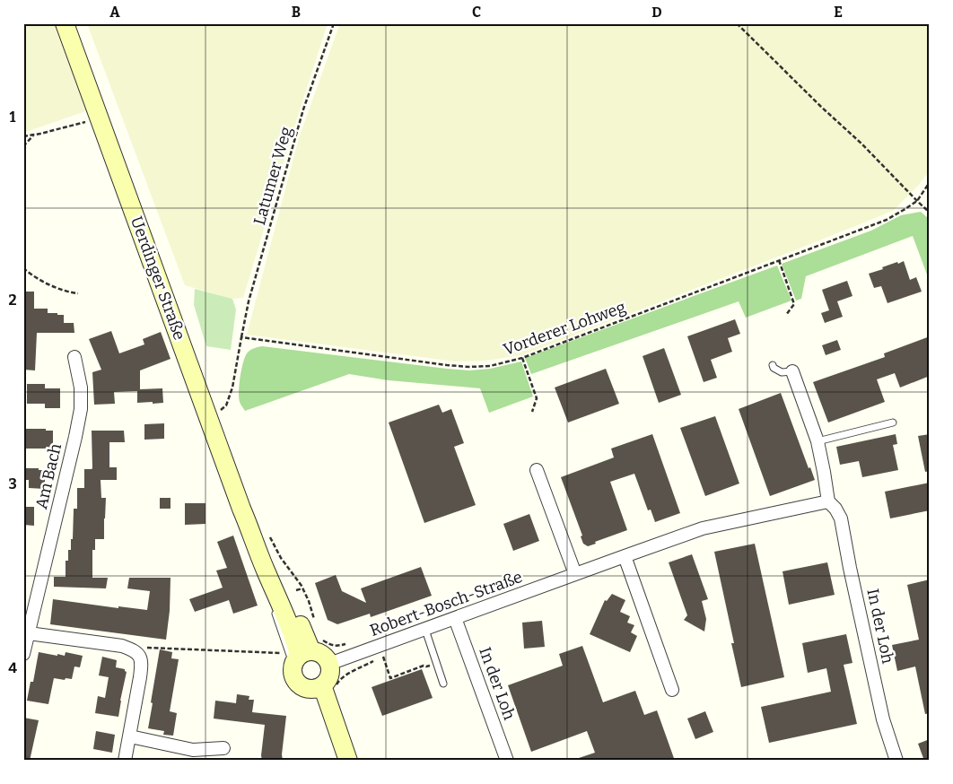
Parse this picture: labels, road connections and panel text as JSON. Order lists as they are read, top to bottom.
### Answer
{
  "streets": {
    "street": [
      "Uerdinger Straße",
      "Am Bach",
      "Robert-Bosch-Straße",
      "In der Loh"
    ],
    "path": ["Latumer Weg", "Vorderer Lohweg"]
  },
  "crossings": [
    ["Latumer Weg", "Vorderer Lohweg"],
    ["Uerdinger Straße", "Robert-Bosch-Straße"],
    ["Robert-Bosch-Straße", "In der Loh"]
  ],
  "grid": {
    "columns": [
      "A",
      "B",
      "C",
      "D",
      "E"
    ],
    "rows": [
      "1",
      "2",
      "3",
      "4"
    ]
  }
}
